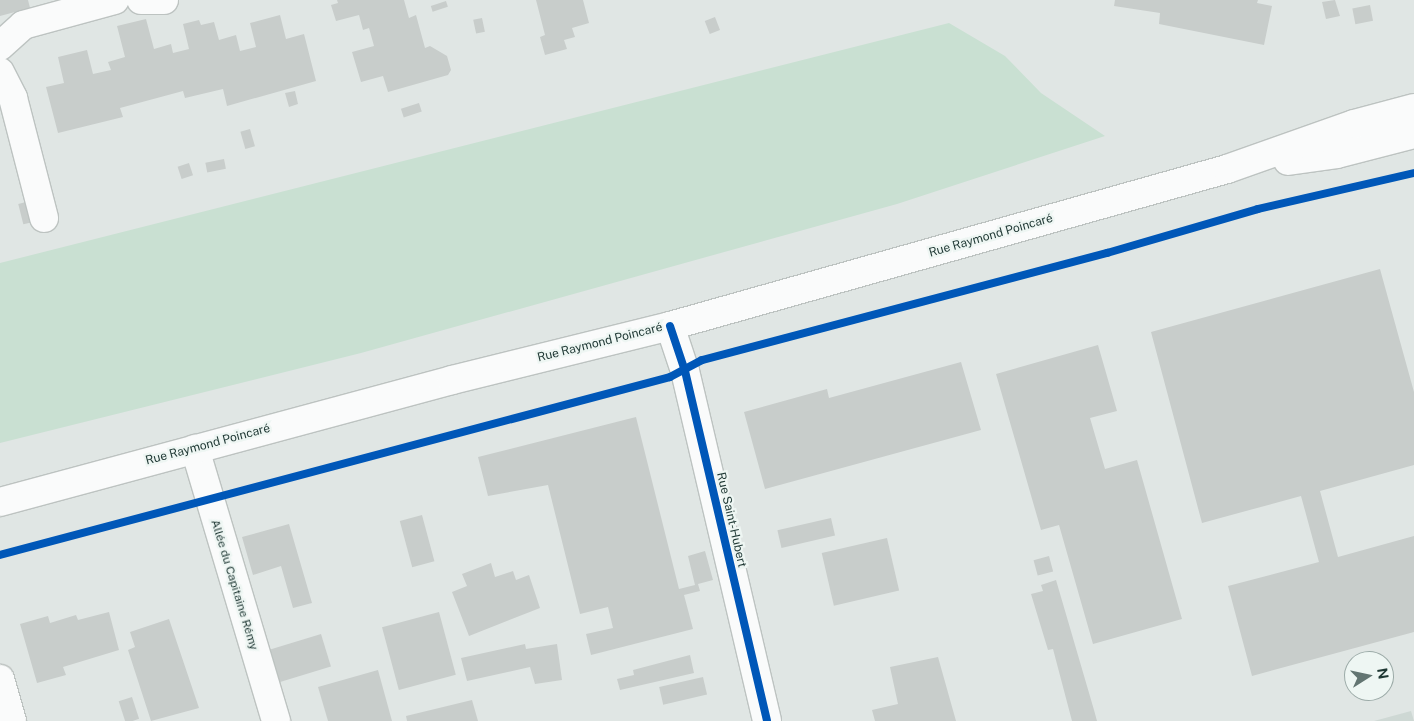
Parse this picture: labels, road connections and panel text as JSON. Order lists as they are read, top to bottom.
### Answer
{
  "streets": {
    "main road": ["Rue Raymond Poincaré", "Rue Saint-Hubert", "Allée du Capitaine Rémy"]
  },
  "crossings": [
    ["Rue Raymond Poincaré", "Rue Saint-Hubert"],
    ["Rue Raymond Poincaré", "Allée du Capitaine Rémy"]
  ],
  "north": "right"
}
